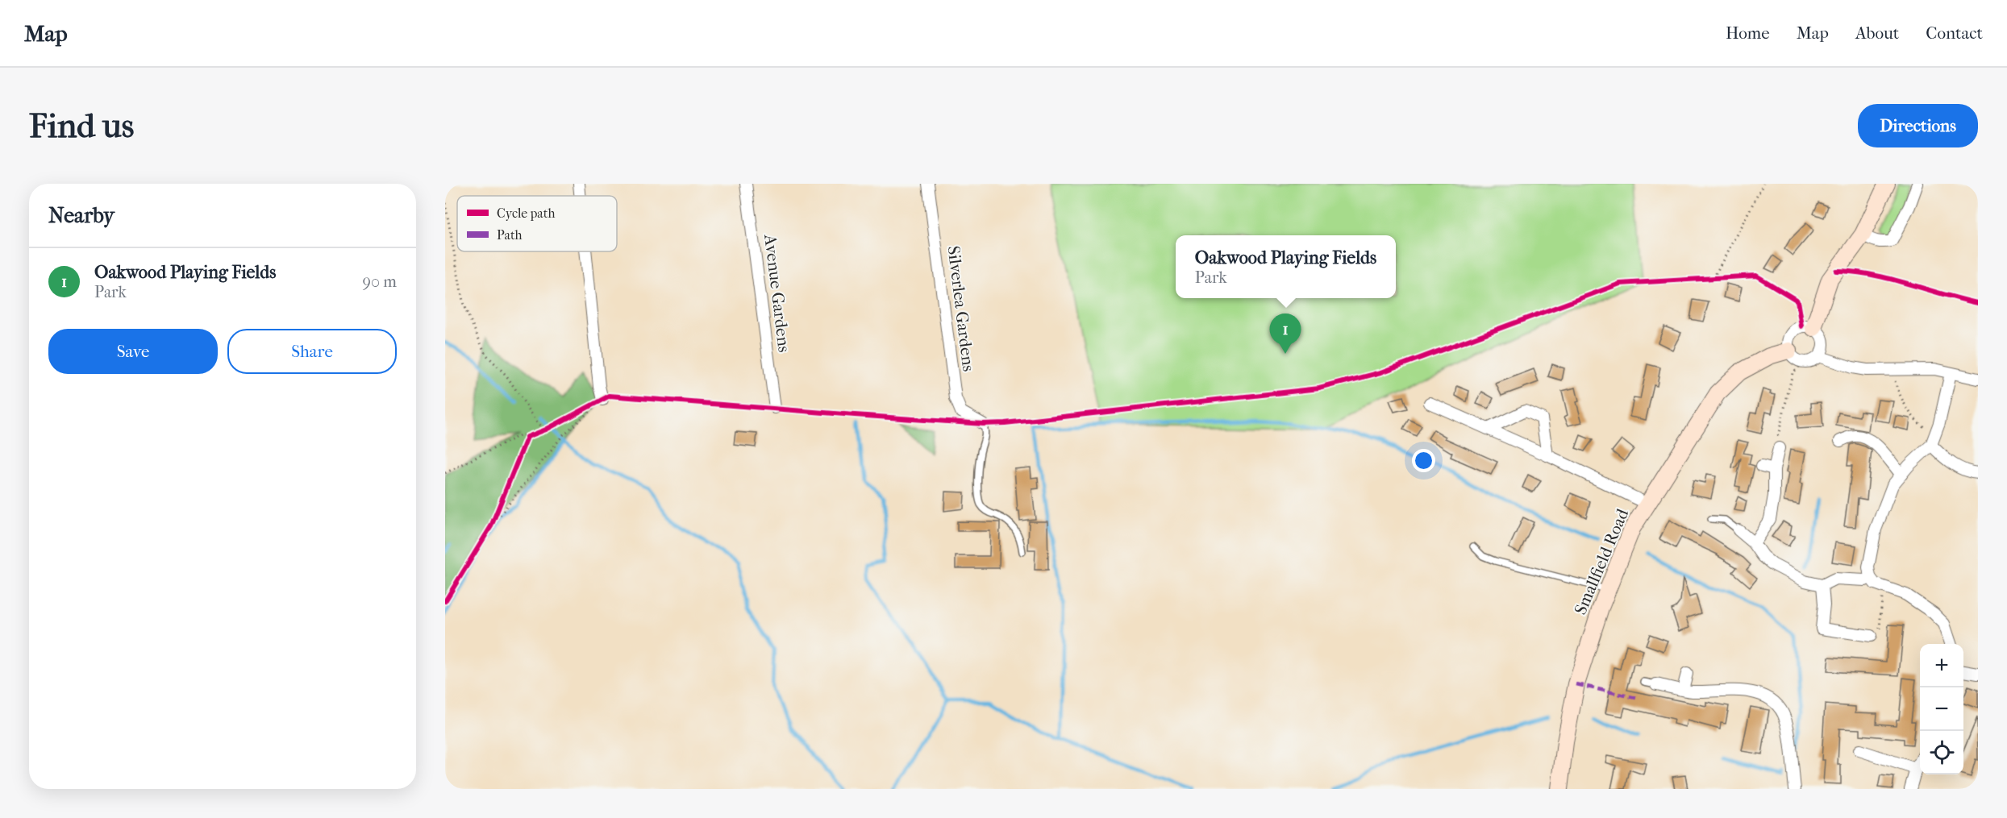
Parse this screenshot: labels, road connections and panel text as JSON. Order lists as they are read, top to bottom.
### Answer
{
  "streets": {
    "street": ["Avenue Gardens", "Silverlea Gardens", "Smallfield Road"]
  },
  "legend": ["Cycle path", "Path"],
  "page": {
    "header": "Map",
    "nav": [
      "Home",
      "Map",
      "About",
      "Contact"
    ],
    "buttons": [
      "Directions",
      ["Save", "Share"]
    ],
    "title": "Find us",
    "heading": "Nearby",
    "popup": ["Oakwood Playing Fields", "Park"],
    "list": [
      {
        "mark": "1",
        "name": "Oakwood Playing Fields",
        "note": "Park",
        "value": "90 m"
      }
    ],
    "pins": "1",
    "map_buttons": ["+", "−"]
  }
}
